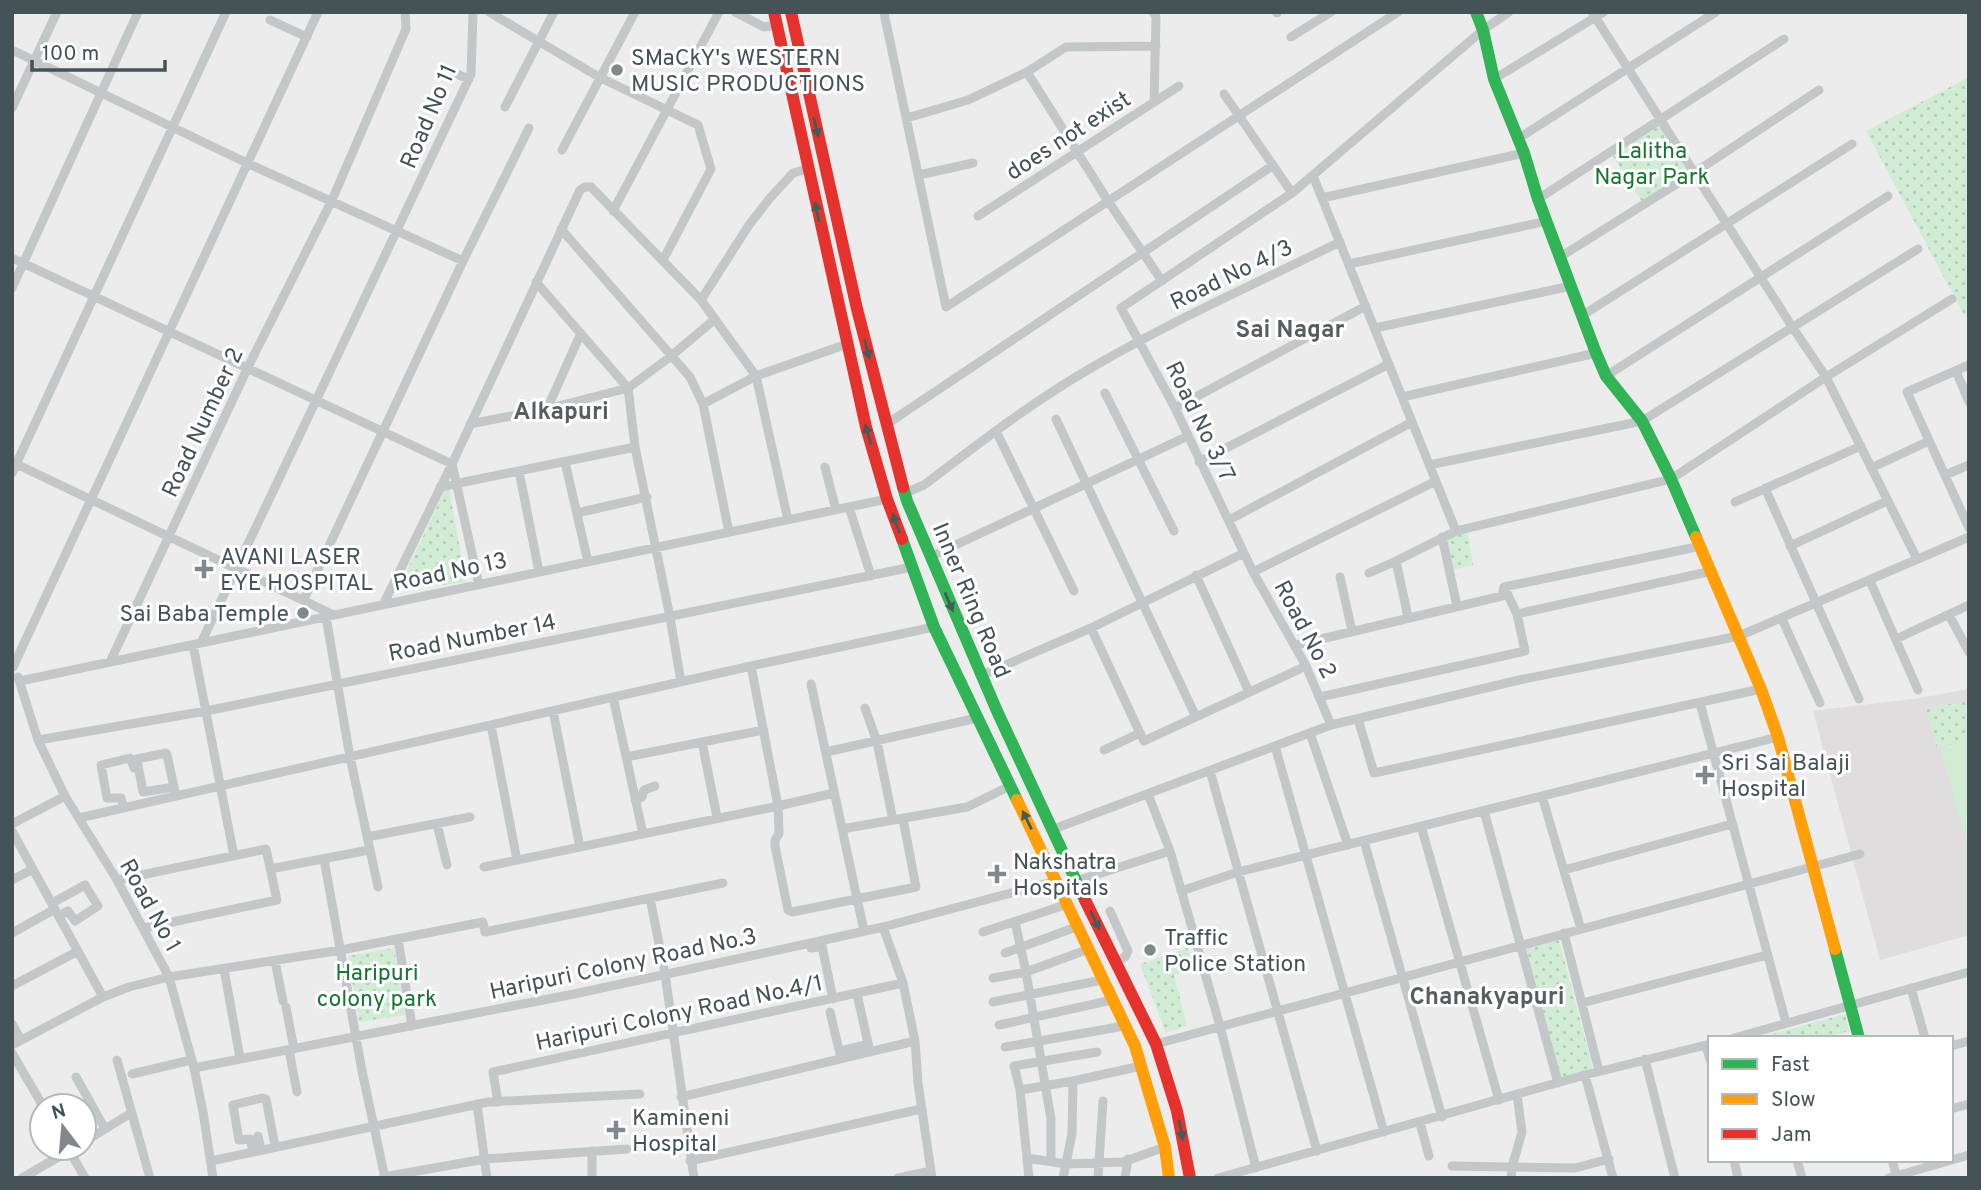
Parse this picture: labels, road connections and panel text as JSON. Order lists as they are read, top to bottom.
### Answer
{
  "streets": {
    "main road": ["Inner Ring Road"],
    "street": [
      "Road No 11",
      "does not exist",
      "Road No 4/3",
      "Road No 3/7",
      "Road Number 2",
      "Road No 13",
      "Road No 2",
      "Road Number 14",
      "Road No 1",
      "Haripuri Colony Road No.3",
      "Haripuri Colony Road No.4/1"
    ]
  },
  "crossings": [
    ["Road No 11", "Road No 13"],
    ["Road No 4/3", "Road No 3/7"],
    ["Road No 4/3", "Inner Ring Road"],
    ["Road No 3/7", "Road No 2"],
    ["Road Number 2", "Road No 13"],
    ["Road No 13", "Inner Ring Road"],
    ["Road No 13", "Road No 1"],
    ["Inner Ring Road", "Road Number 14"],
    ["Inner Ring Road", "Haripuri Colony Road No.3"],
    ["Road Number 14", "Road No 1"],
    ["Road No 1", "Haripuri Colony Road No.3"]
  ],
  "districts": ["Sai Nagar", "Alkapuri", "Chanakyapuri"],
  "parks": ["Lalitha Nagar Park", "Haripuri colony park"],
  "places": {
    "other": ["SMaCkY's WESTERN MUSIC PRODUCTIONS", "Sai Baba Temple", "Traffic Police Station"],
    "health": [
      "AVANI LASER EYE HOSPITAL",
      "Sri Sai Balaji Hospital",
      "Nakshatra Hospitals",
      "Kamineni Hospital"
    ]
  },
  "legend": ["Fast", "Slow", "Jam"],
  "scale_bar": "100 m",
  "north": "top"
}
